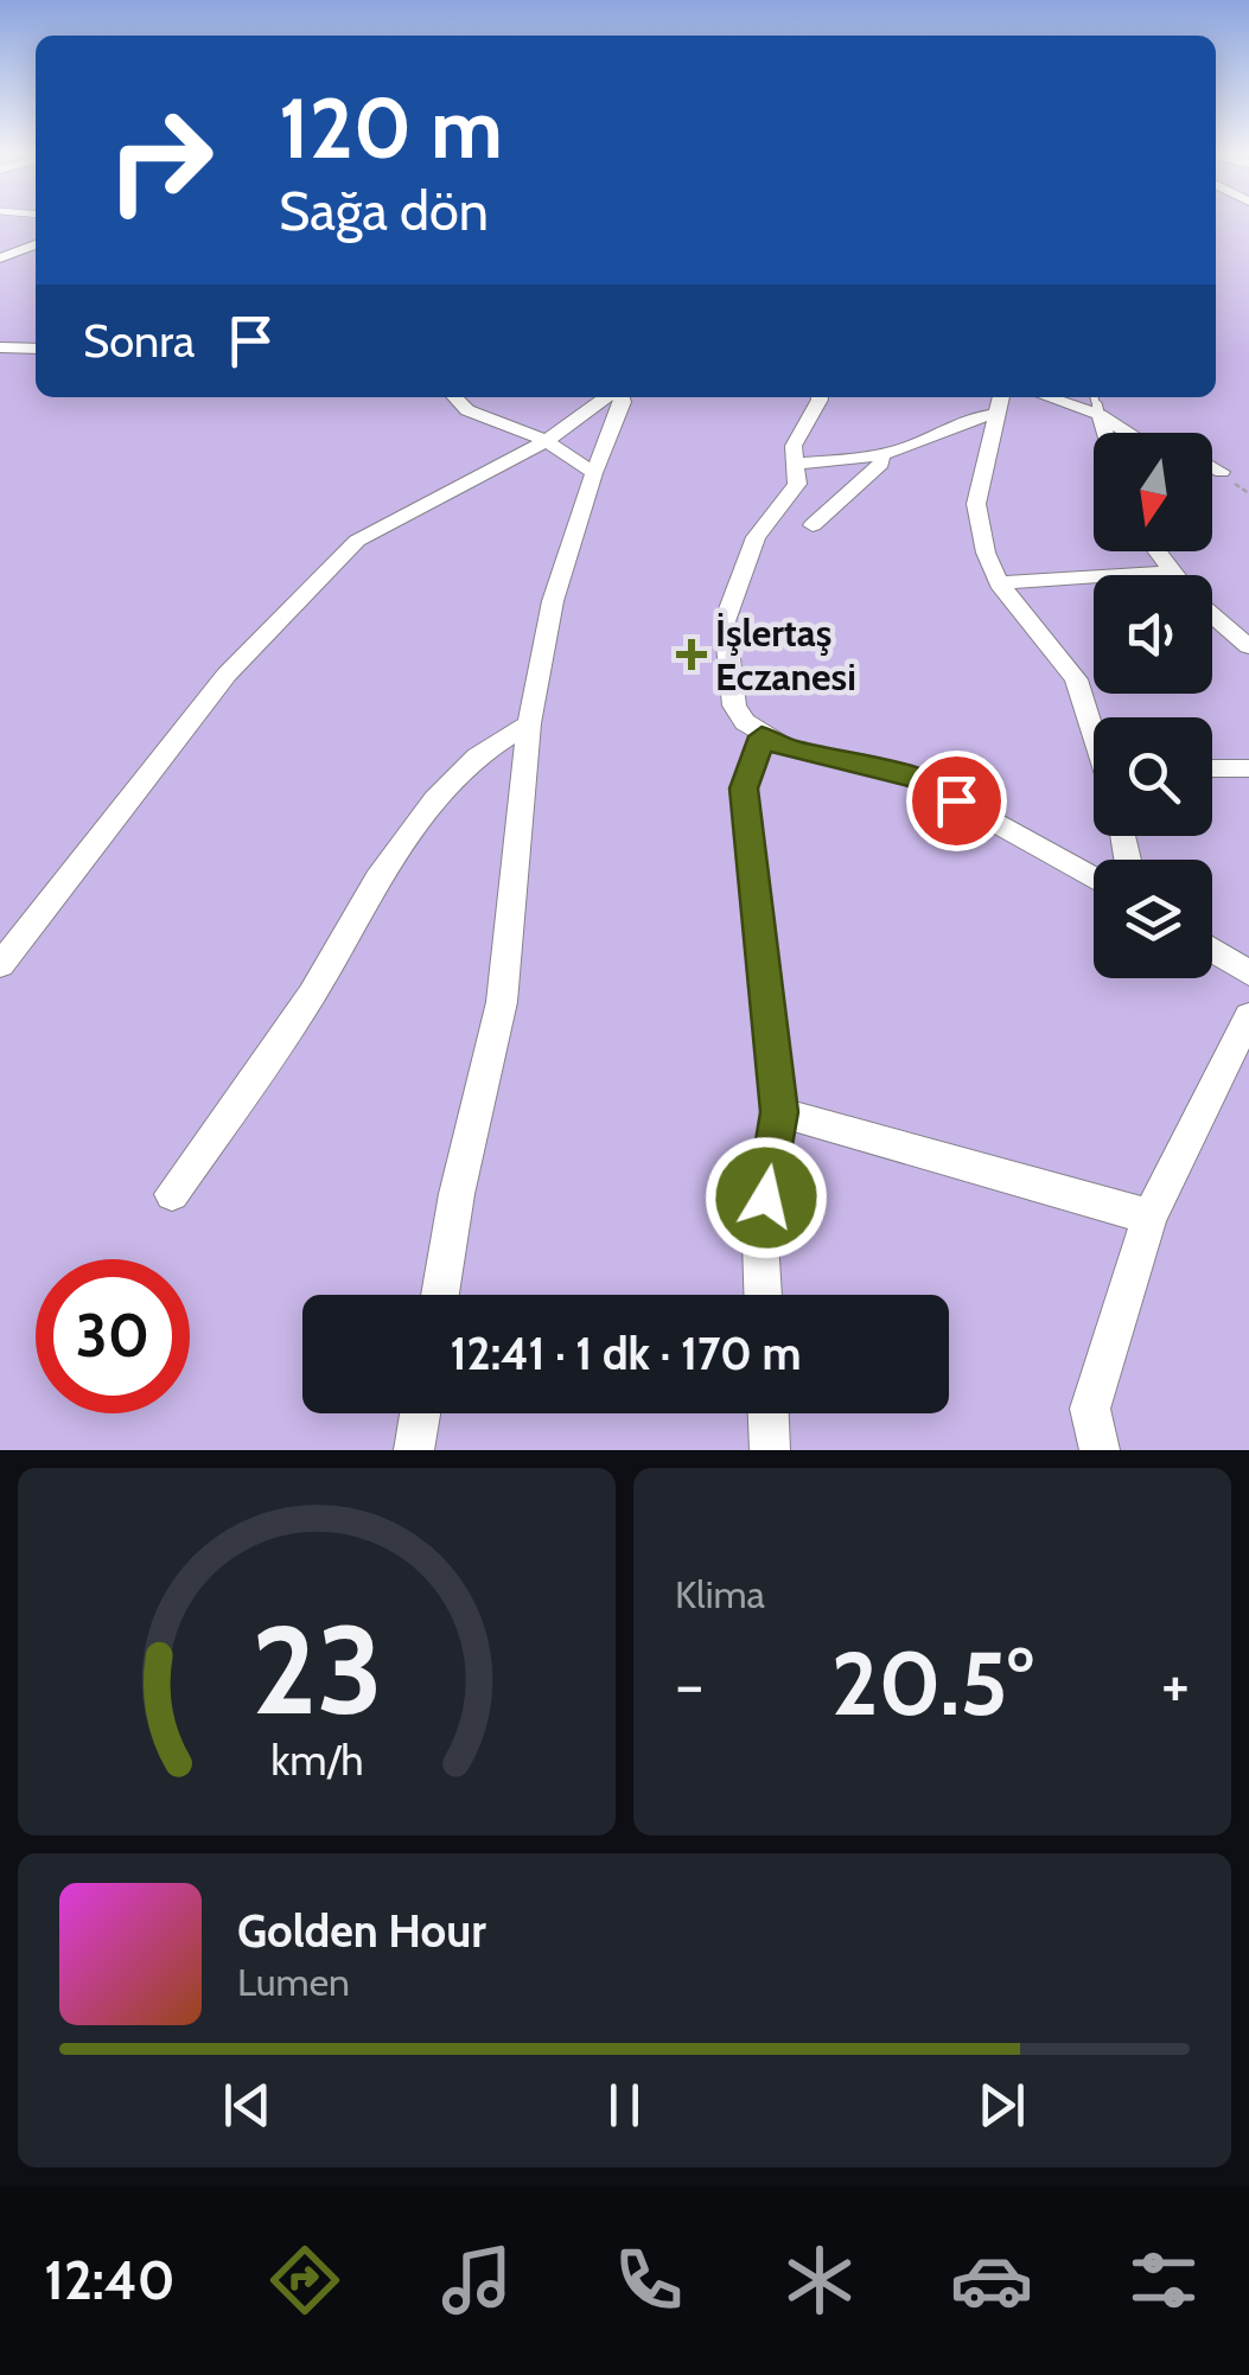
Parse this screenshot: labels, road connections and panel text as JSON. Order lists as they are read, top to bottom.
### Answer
{
  "places": {
    "health": ["İşlertaş Eczanesi"]
  },
  "north": "bottom",
  "page": {
    "turn": ["120 m", "Sağa dön"],
    "then": "Sonra",
    "limit": "30",
    "trip": "12:41 · 1 dk · 170 m",
    "tile": "Klima",
    "heat": ["−", "20.5°", "+"],
    "song": ["Golden Hour", "Lumen"],
    "tabs": "12:40",
    "gauge": ["23", "km/h"]
  }
}
